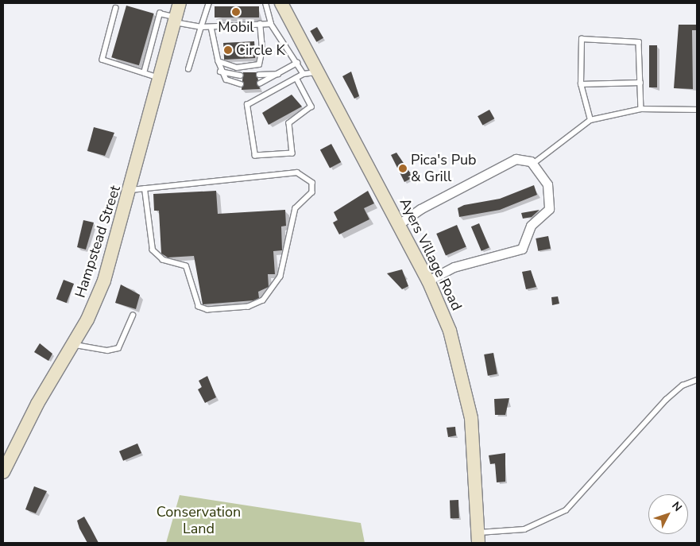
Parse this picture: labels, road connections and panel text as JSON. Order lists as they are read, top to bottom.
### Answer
{
  "streets": {
    "main road": ["Hampstead Street", "Ayers Village Road"]
  },
  "parks": ["Conservation Land"],
  "places": ["Mobil", "Circle K", "Pica's Pub & Grill"],
  "north": "top right"
}
